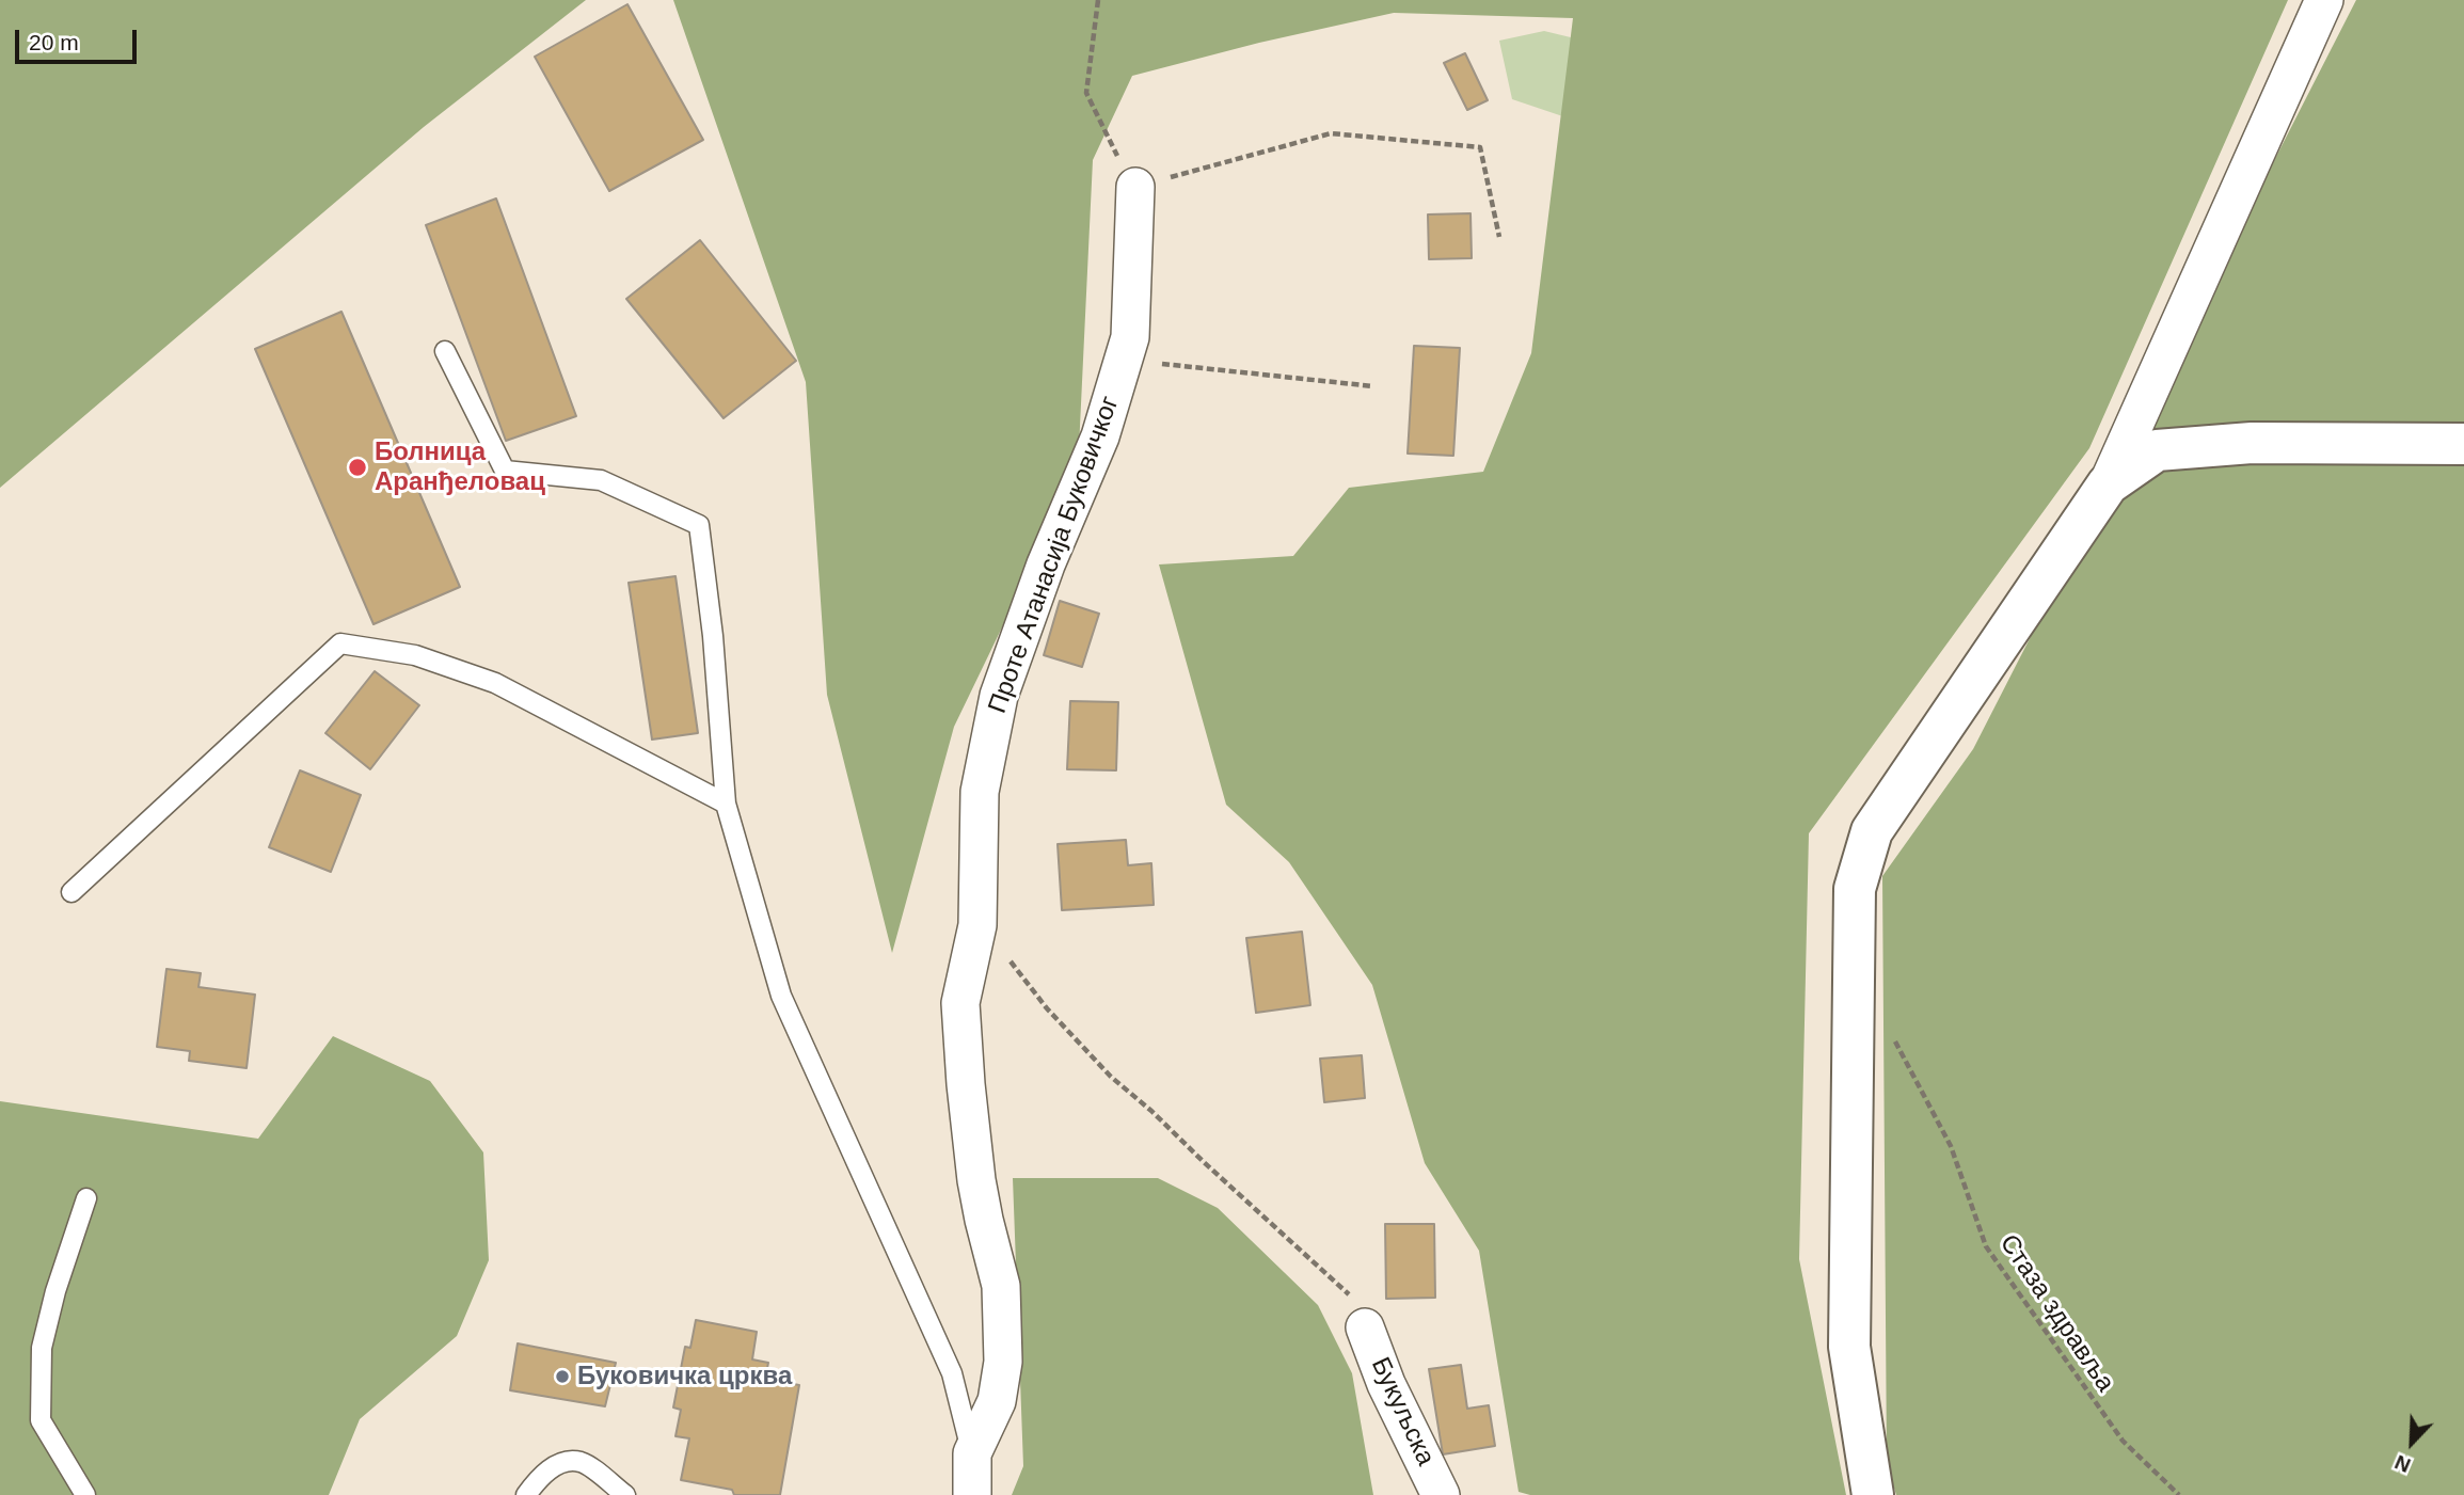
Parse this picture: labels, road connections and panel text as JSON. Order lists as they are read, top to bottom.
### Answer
{
  "streets": {
    "street": ["Проте Атанасија Буковичког", "Букуљска"],
    "path": ["Стаза здравља"]
  },
  "places": ["Болница Аранђеловац", "Буковичка црква"],
  "scale_bar": "20 m",
  "north": "bottom left"
}
